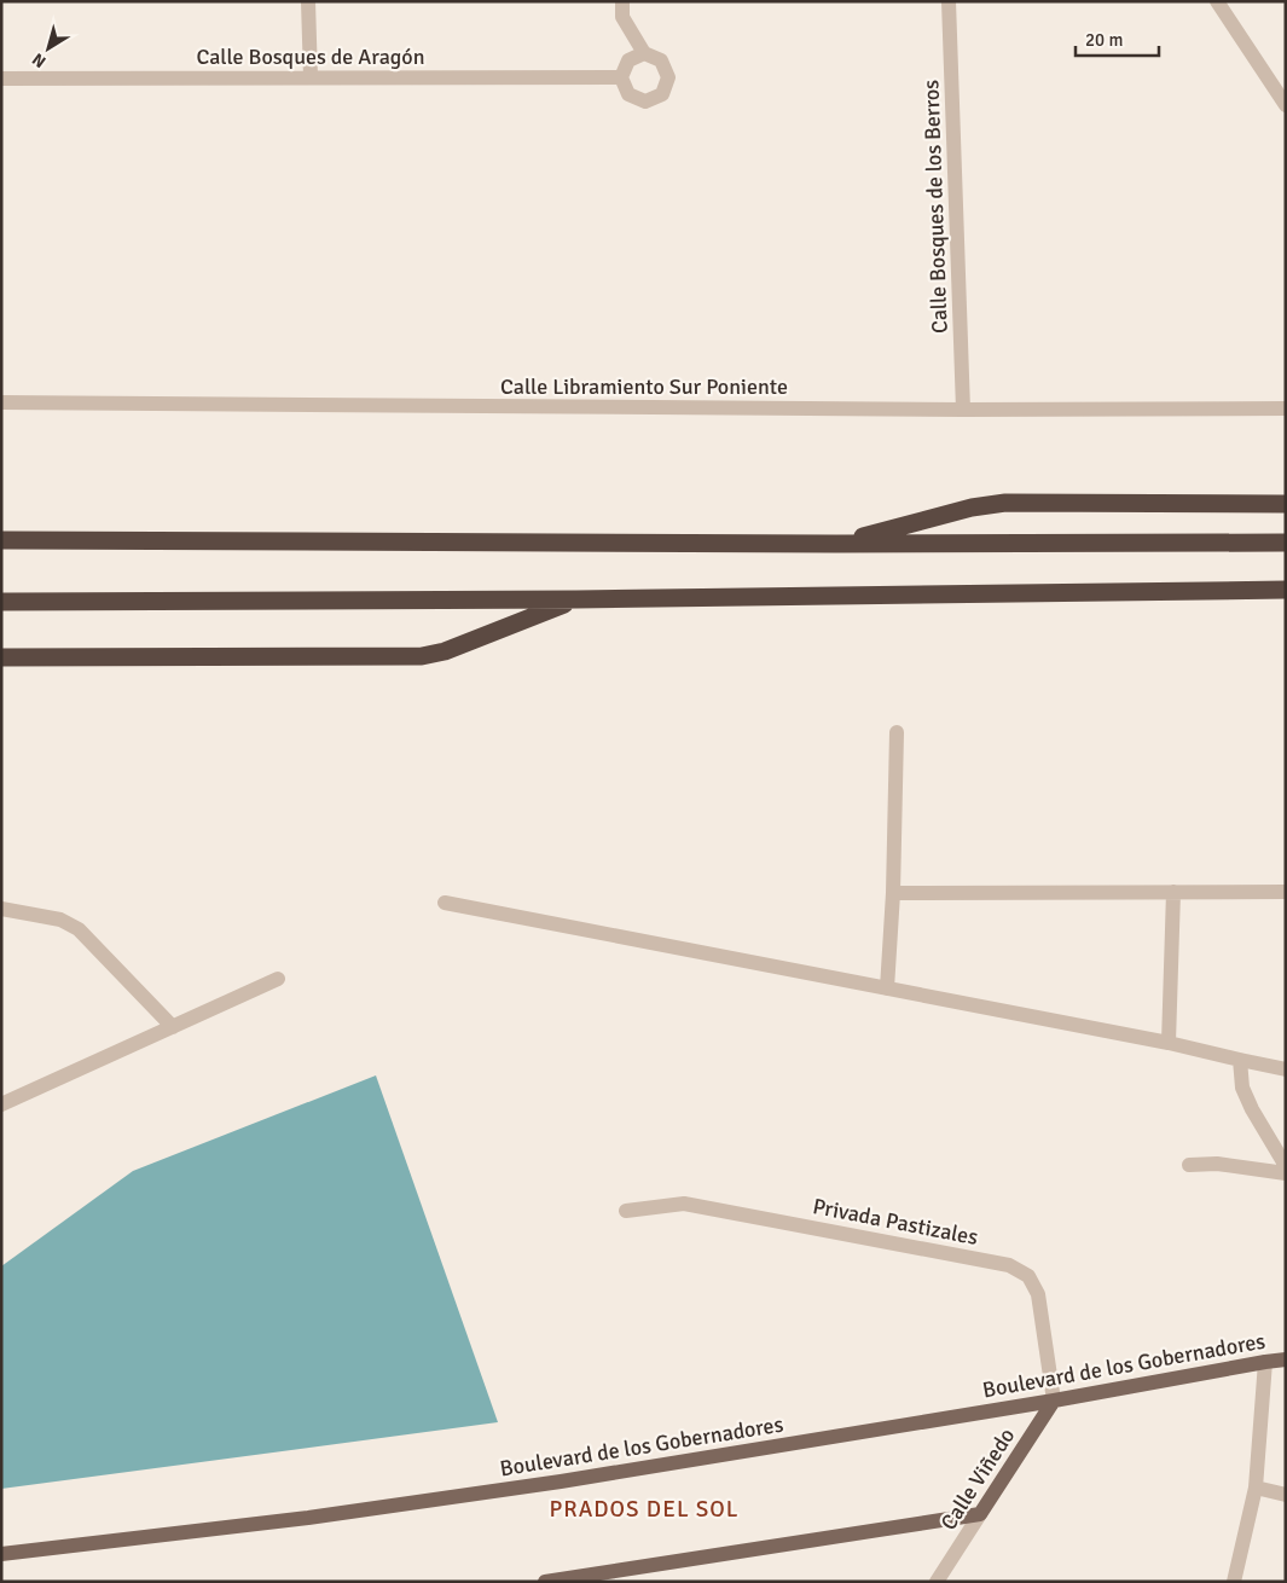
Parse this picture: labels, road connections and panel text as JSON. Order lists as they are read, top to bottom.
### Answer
{
  "streets": {
    "main road": ["Boulevard de los Gobernadores", "Calle Viñedo"],
    "street": [
      "Calle Bosques de Aragón",
      "Calle Bosques de los Berros",
      "Calle Libramiento Sur Poniente",
      "Privada Pastizales"
    ]
  },
  "crossings": [
    ["Calle Bosques de los Berros", "Calle Libramiento Sur Poniente"],
    ["Privada Pastizales", "Boulevard de los Gobernadores"],
    ["Privada Pastizales", "Calle Viñedo"],
    ["Boulevard de los Gobernadores", "Calle Viñedo"]
  ],
  "districts": ["PRADOS DEL SOL"],
  "scale_bar": "20 m",
  "north": "bottom left"
}
